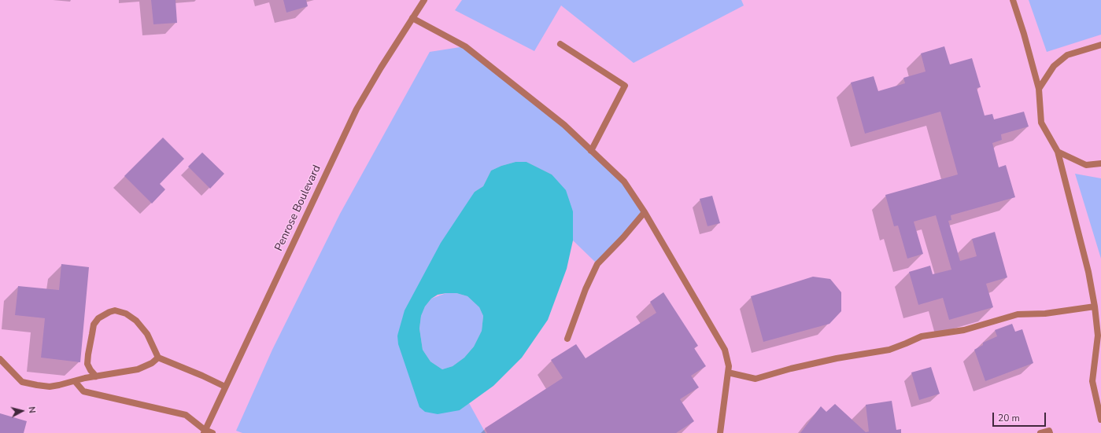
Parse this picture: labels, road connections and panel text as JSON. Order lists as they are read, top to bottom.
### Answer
{
  "streets": {
    "street": ["Penrose Boulevard"]
  },
  "scale_bar": "20 m",
  "north": "right"
}
